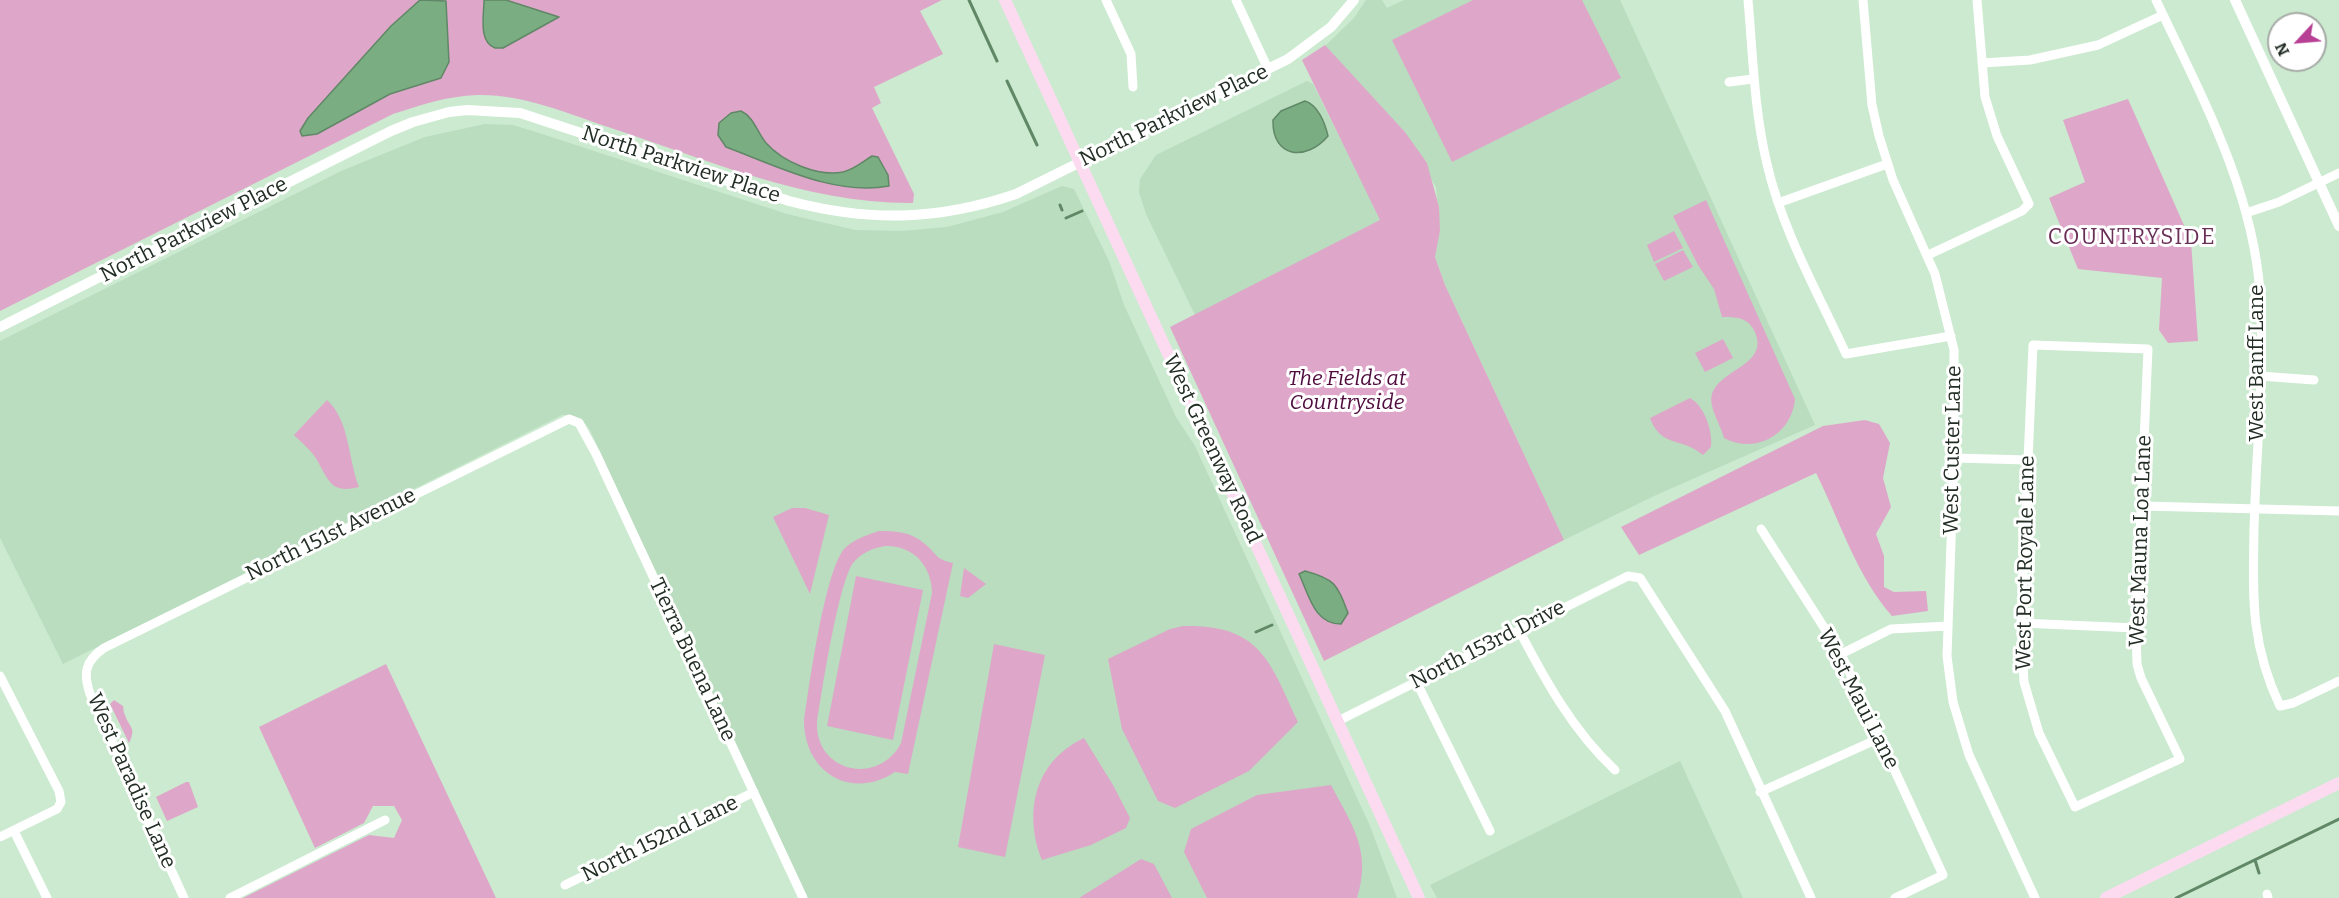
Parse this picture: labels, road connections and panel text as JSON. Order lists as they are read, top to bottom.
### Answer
{
  "streets": {
    "main road": ["West Greenway Road"],
    "street": [
      "North Parkview Place",
      "West Banff Lane",
      "West Custer Lane",
      "North 151st Avenue",
      "West Mauna Loa Lane",
      "West Port Royale Lane",
      "North 153rd Drive",
      "Tierra Buena Lane",
      "West Maui Lane",
      "West Paradise Lane",
      "North 152nd Lane"
    ]
  },
  "crossings": [
    ["North Parkview Place", "West Greenway Road"],
    ["West Greenway Road", "North 153rd Drive"],
    ["North 151st Avenue", "Tierra Buena Lane"],
    ["North 151st Avenue", "West Paradise Lane"],
    ["West Mauna Loa Lane", "West Port Royale Lane"],
    ["Tierra Buena Lane", "North 152nd Lane"]
  ],
  "districts": ["COUNTRYSIDE"],
  "parks": ["The Fields at Countryside"],
  "north": "bottom left"
}
